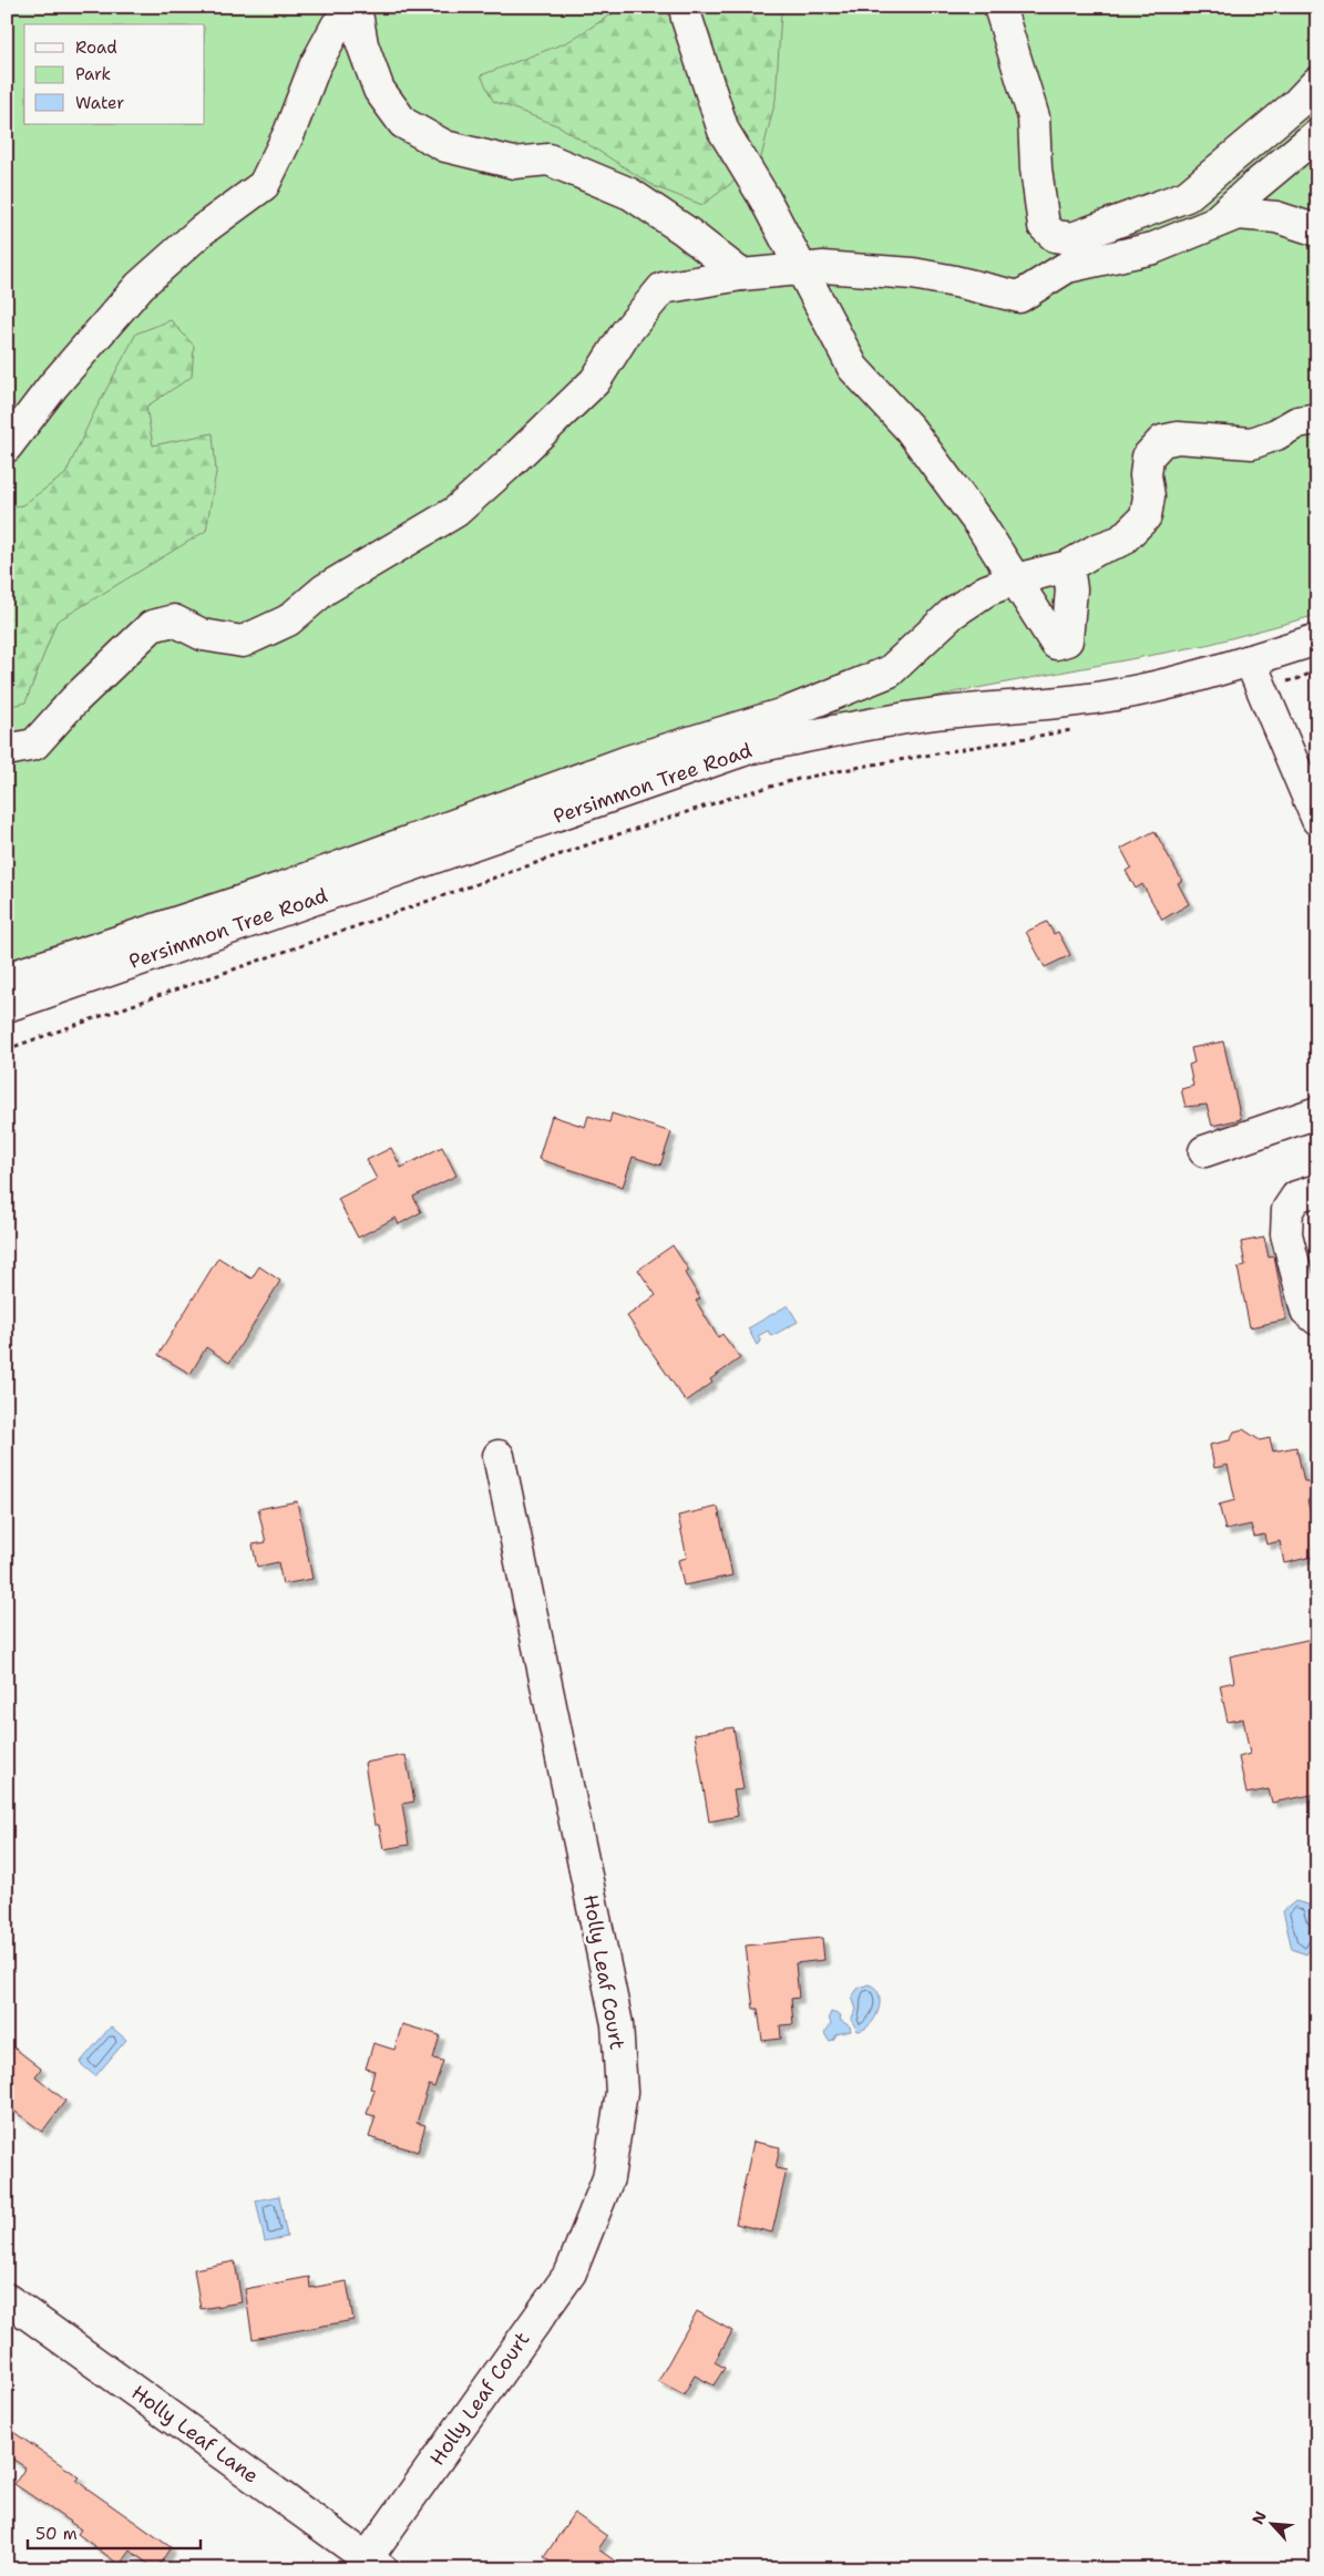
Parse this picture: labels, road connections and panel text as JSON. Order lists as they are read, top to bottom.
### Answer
{
  "streets": {
    "street": ["Persimmon Tree Road", "Holly Leaf Court", "Holly Leaf Lane"]
  },
  "crossings": [
    ["Holly Leaf Court", "Holly Leaf Lane"]
  ],
  "legend": ["Road", "Park", "Water"],
  "scale_bar": "50 m",
  "north": "top left"
}
